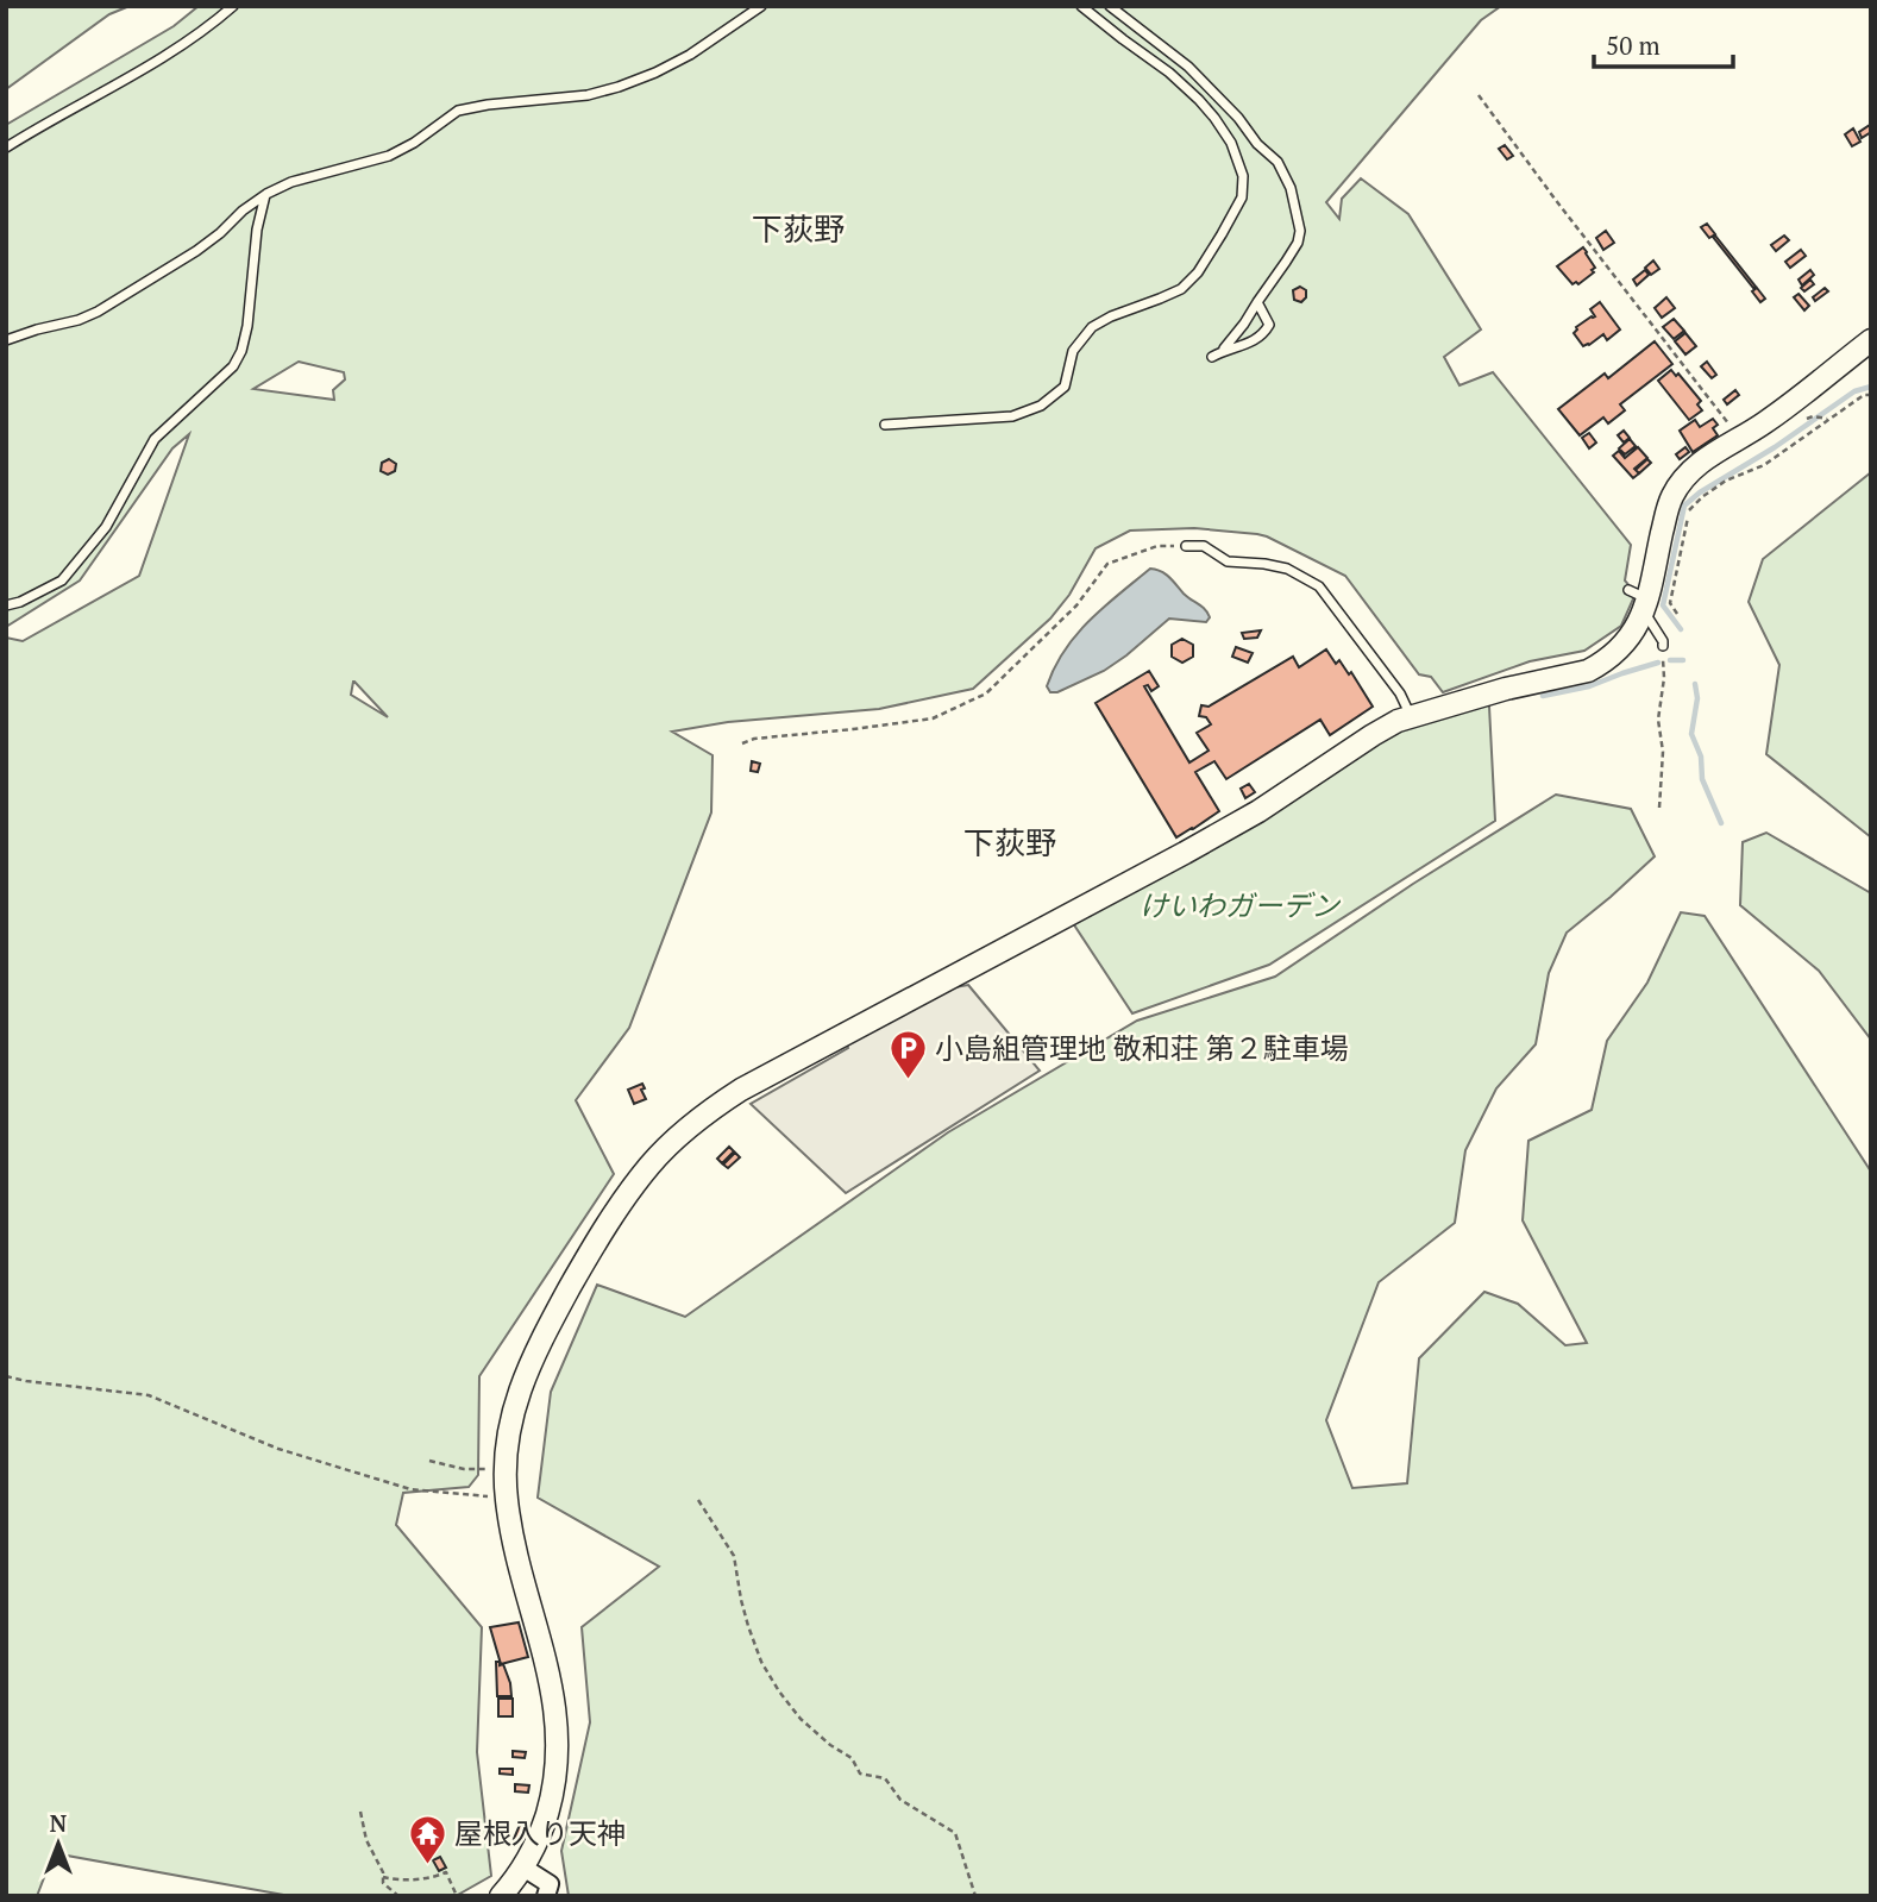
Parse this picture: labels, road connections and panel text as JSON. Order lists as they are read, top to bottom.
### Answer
{
  "districts": ["下荻野", "下荻野"],
  "parks": ["けいわガーデン"],
  "places": {
    "parking": ["小島組管理地 敬和荘 第２駐車場"],
    "temple": ["屋根入り天神"]
  },
  "scale_bar": "50 m",
  "north": "top"
}
